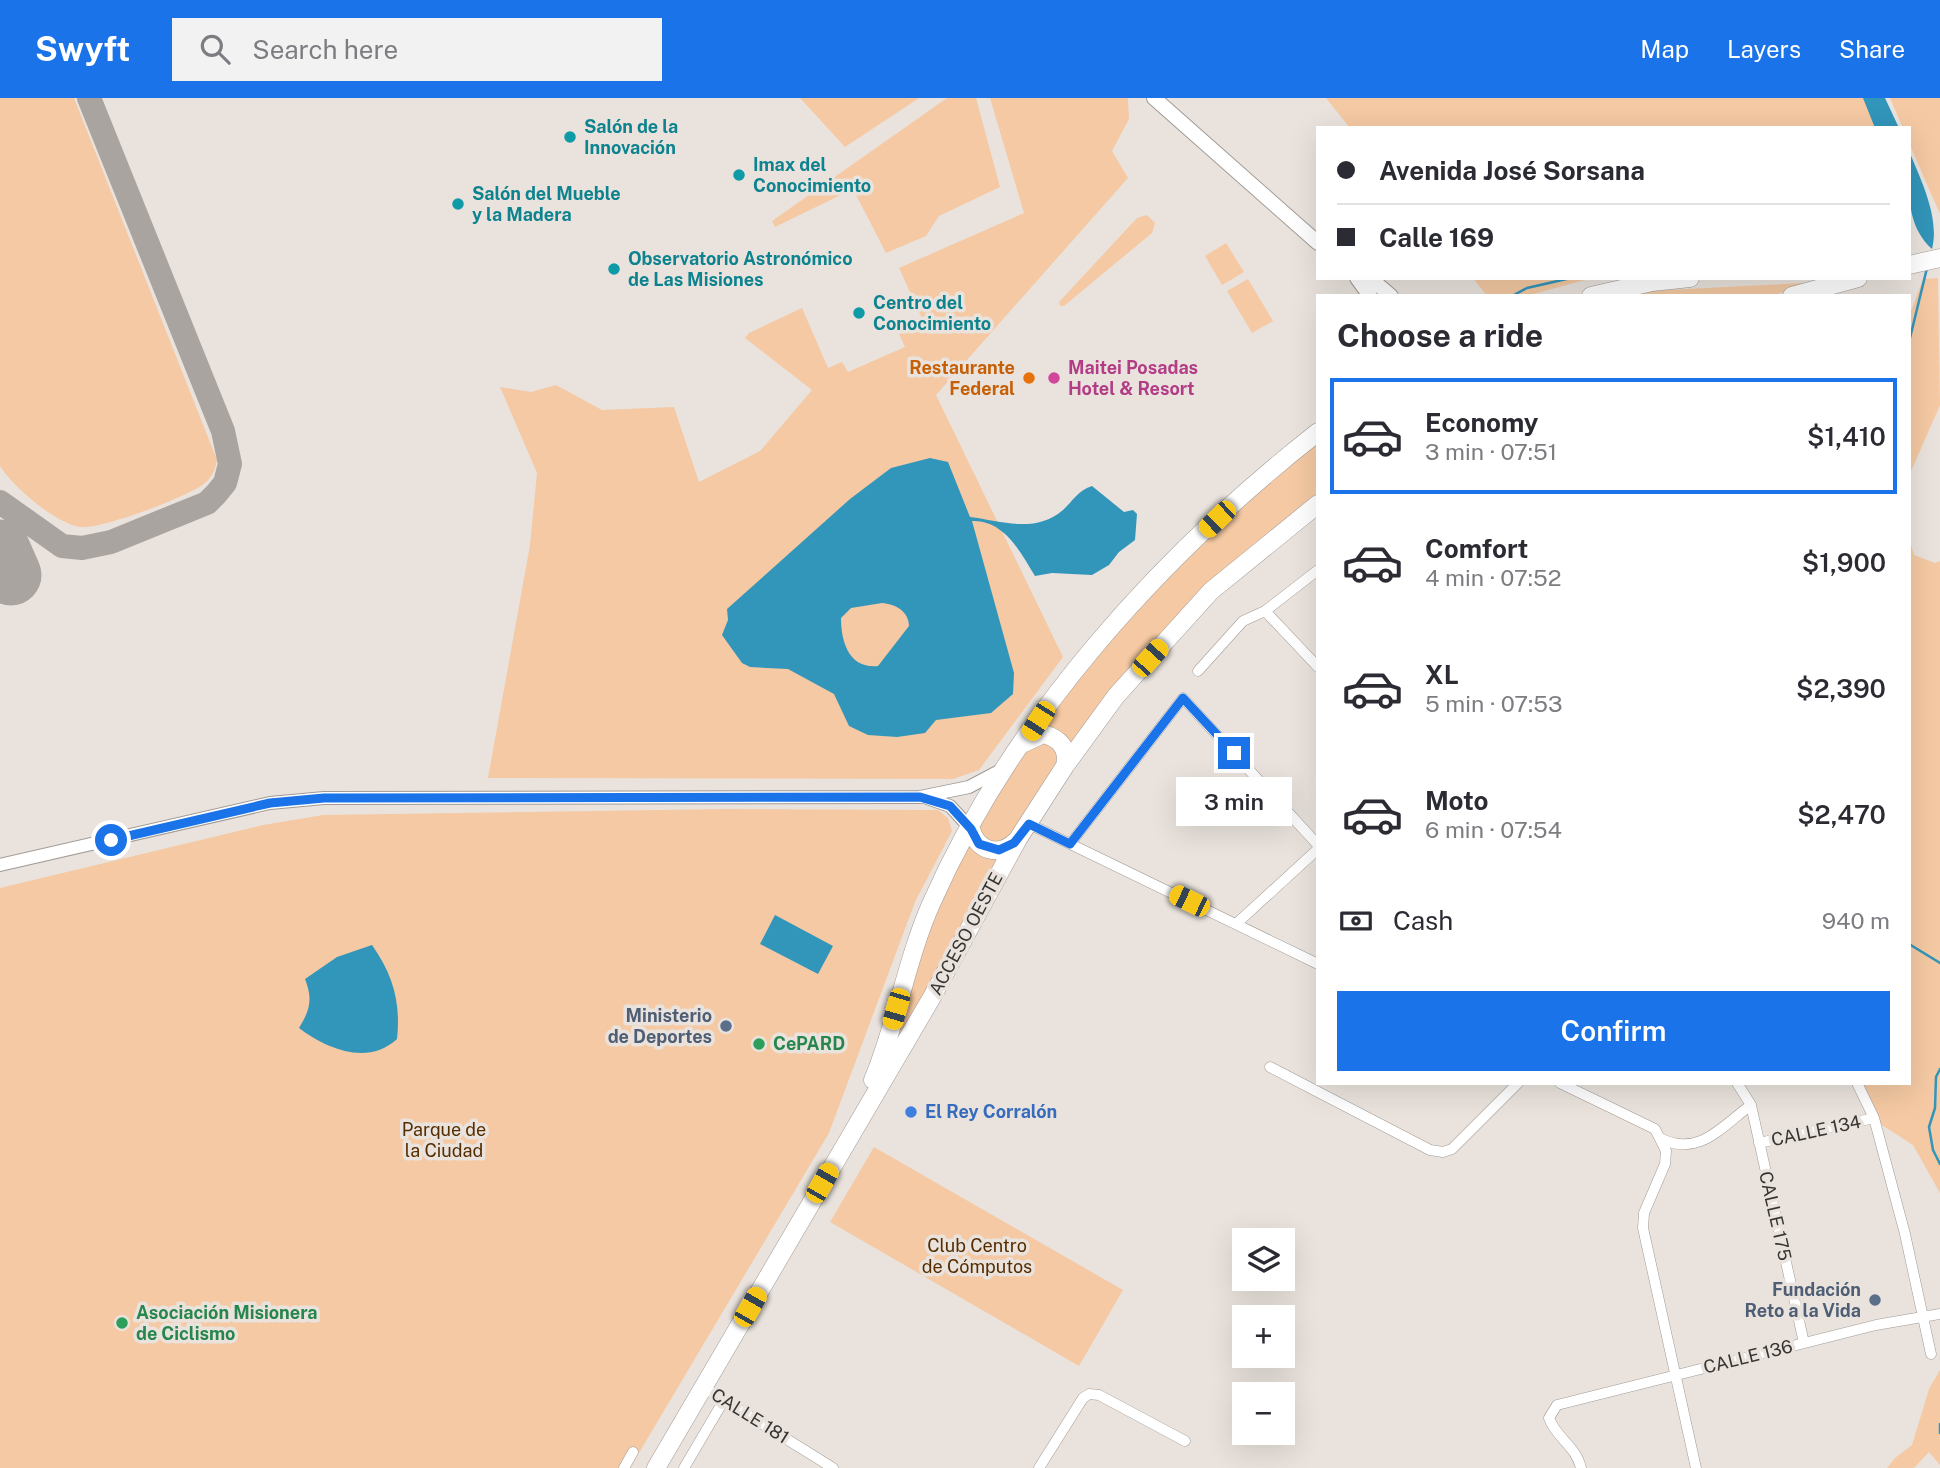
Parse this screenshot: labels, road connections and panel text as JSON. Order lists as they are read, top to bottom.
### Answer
{
  "streets": {
    "highway": ["ACCESO OESTE"],
    "street": [
      "CALLE 134",
      "CALLE 175",
      "CALLE 136",
      "CALLE 181"
    ]
  },
  "crossings": [
    ["CALLE 134", "CALLE 175"],
    ["CALLE 175", "CALLE 136"]
  ],
  "parks": ["Parque de la Ciudad", "Club Centro de Cómputos"],
  "places": [
    "Salón de la Innovación",
    "Imax del Conocimiento",
    "Salón del Mueble y la Madera",
    "Observatorio Astronómico de Las Misiones",
    "Centro del Conocimiento",
    "Restaurante Federal",
    "Maitei Posadas Hotel & Resort",
    "Ministerio de Deportes",
    "CePARD",
    "El Rey Corralón",
    "Fundación Reto a la Vida",
    "Asociación Misionera de Ciclismo"
  ],
  "page": {
    "header": "Swyft",
    "search": "Search here",
    "nav": ["Map", "Layers", "Share"],
    "banner": ["Avenida José Sorsana", "Calle 169"],
    "heading": "Choose a ride",
    "list": [
      {
        "name": "Economy",
        "note": "3 min · 07:51",
        "value": "$1,410"
      },
      {
        "name": "Comfort",
        "note": "4 min · 07:52",
        "value": "$1,900"
      },
      {
        "name": "XL",
        "note": "5 min · 07:53",
        "value": "$2,390"
      },
      {
        "name": "Moto",
        "note": "6 min · 07:54",
        "value": "$2,470"
      }
    ],
    "bubble": "3 min",
    "pay": ["Cash", "940 m"],
    "buttons": "Confirm",
    "map_buttons": ["+", "−"]
  }
}
